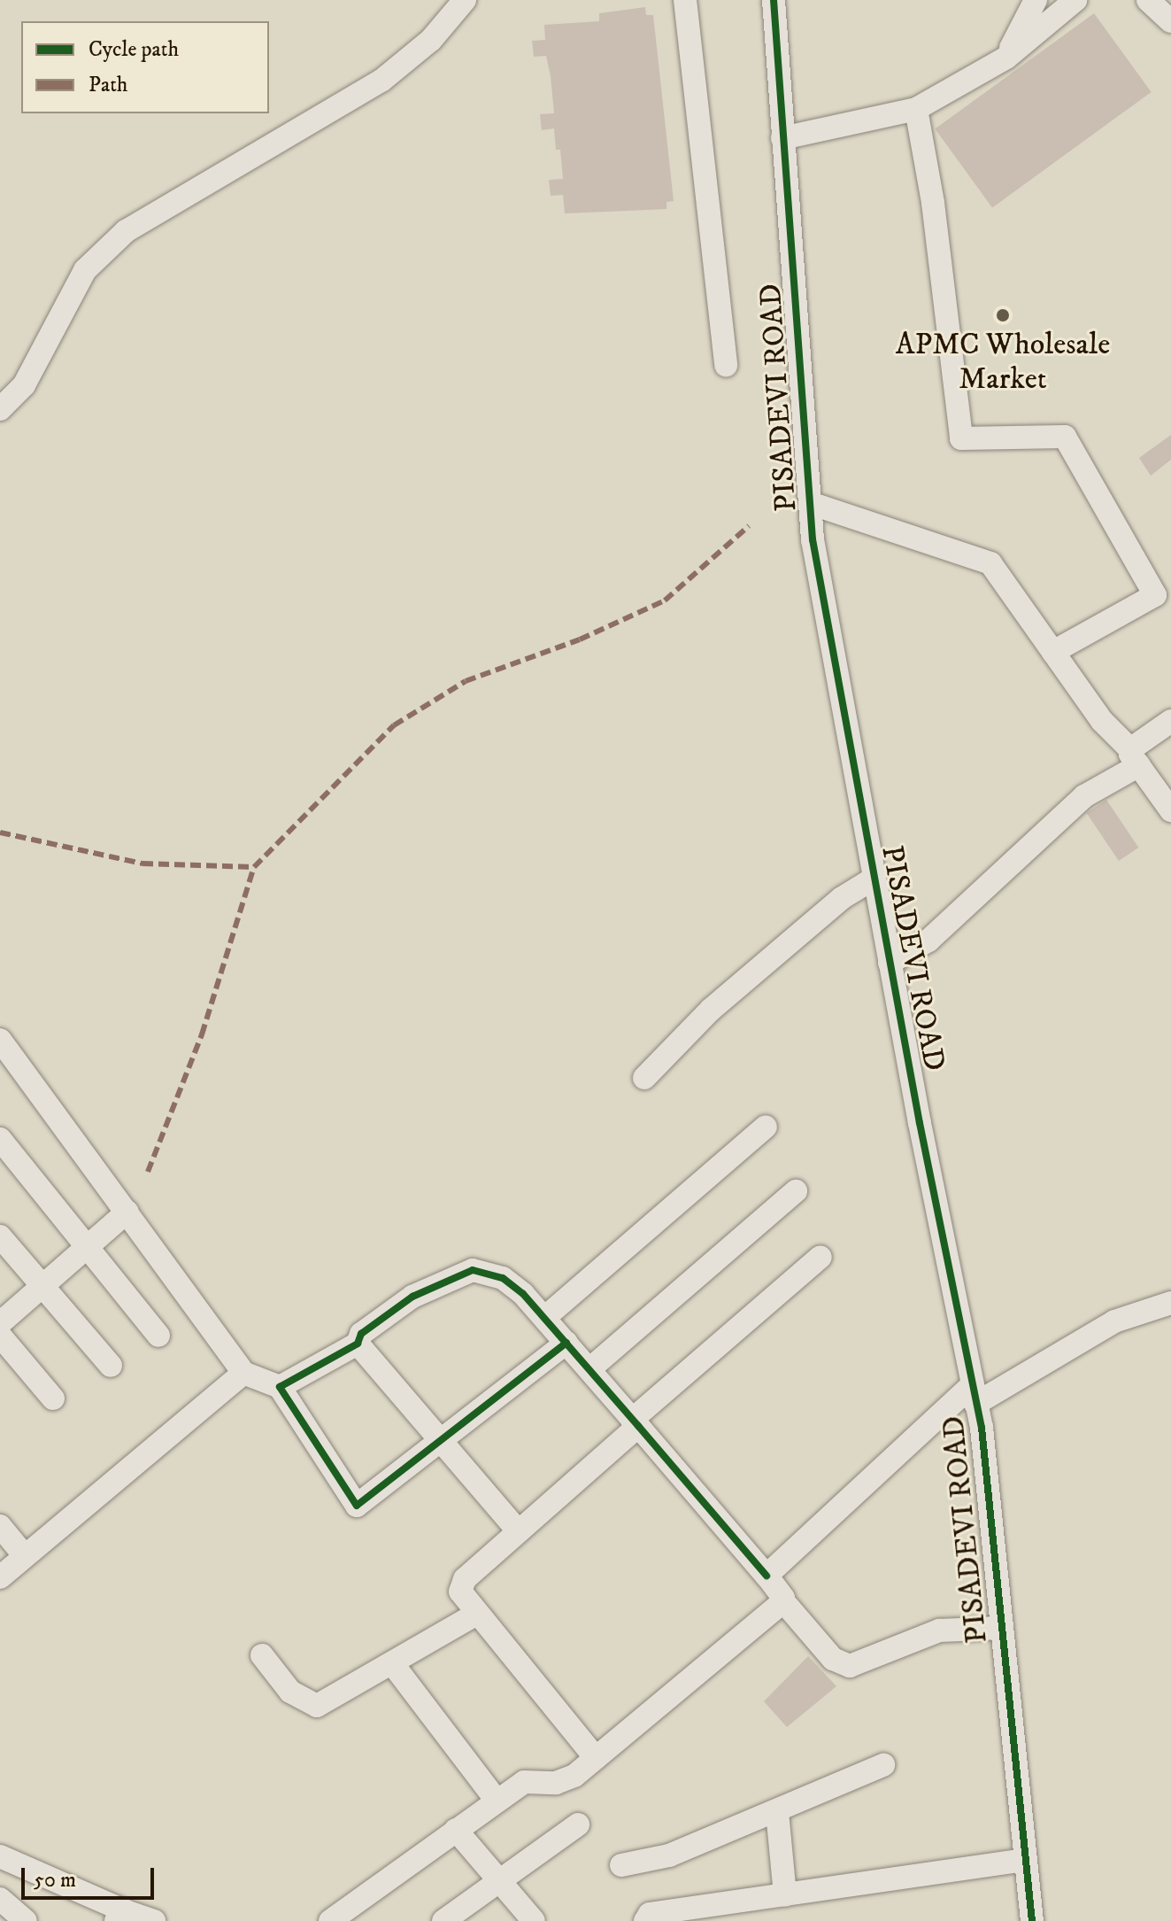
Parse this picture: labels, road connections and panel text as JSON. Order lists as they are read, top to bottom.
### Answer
{
  "streets": {
    "street": ["PISADEVI ROAD"]
  },
  "places": ["APMC Wholesale Market"],
  "legend": ["Cycle path", "Path"],
  "scale_bar": "50 m"
}
